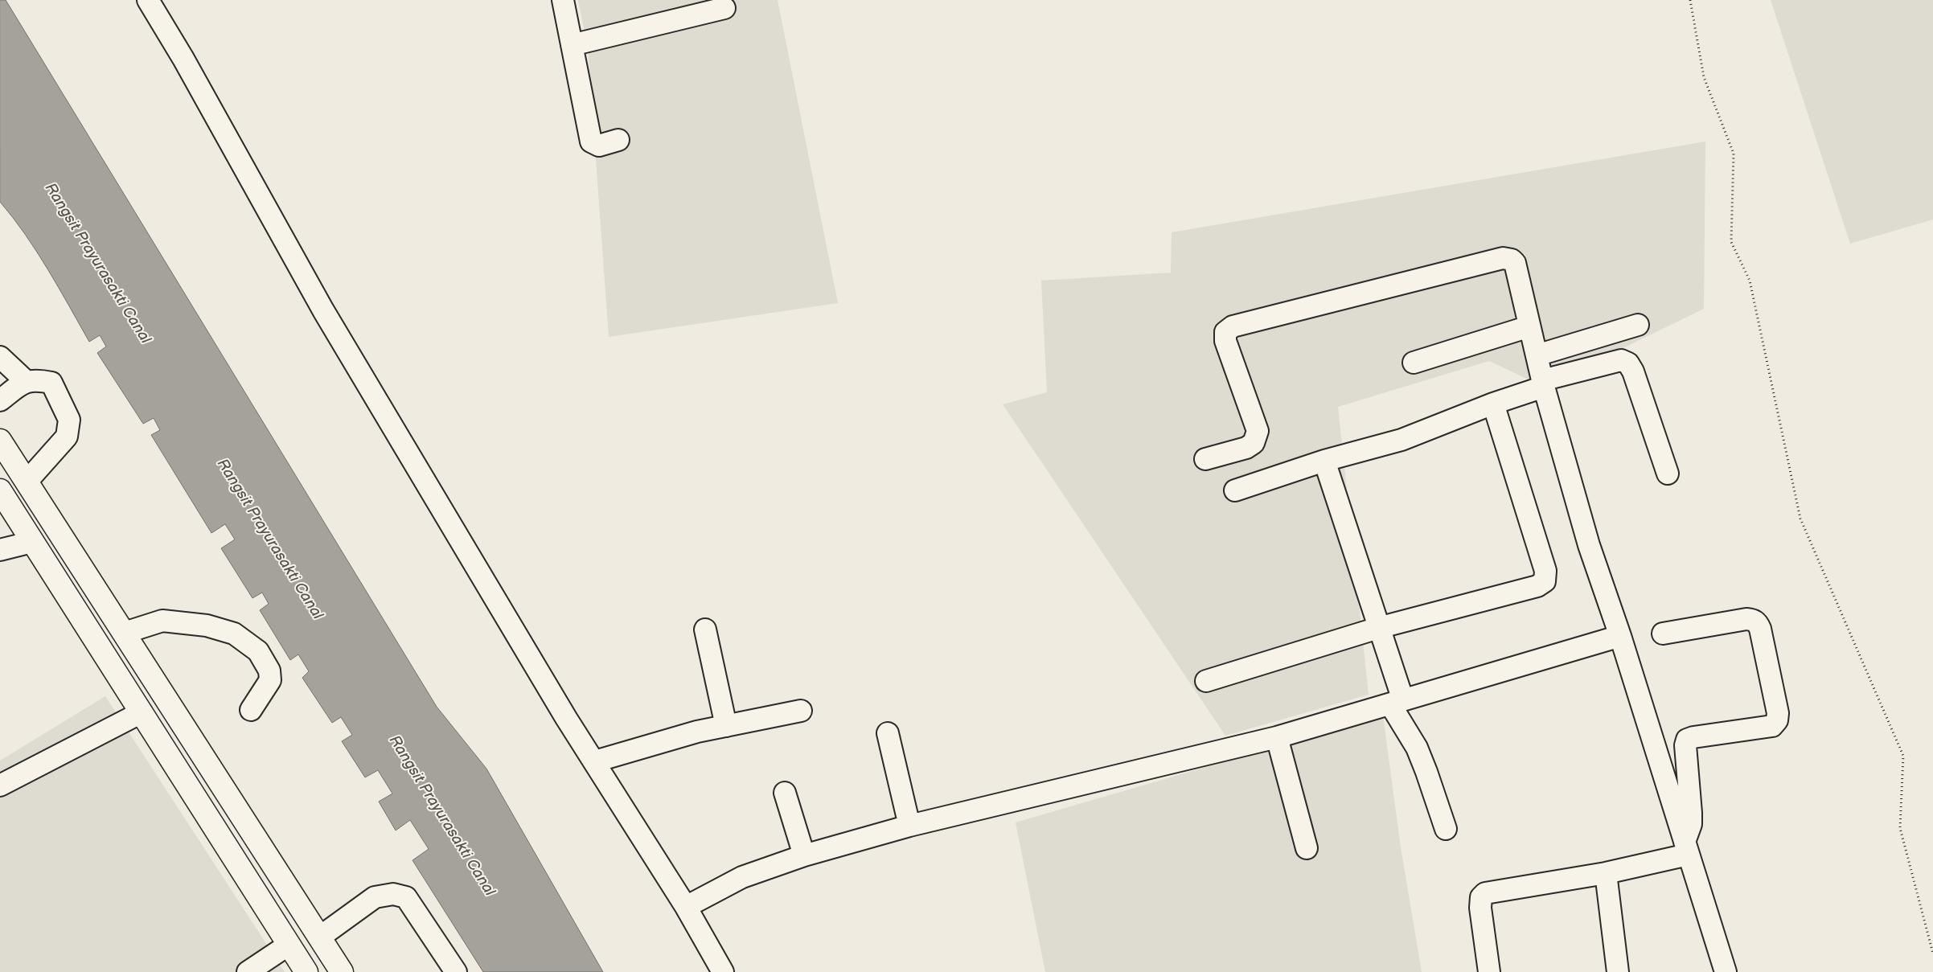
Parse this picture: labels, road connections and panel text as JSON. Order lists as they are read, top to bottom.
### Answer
{
  "water": ["Rangsit Prayurasakti Canal"]
}
